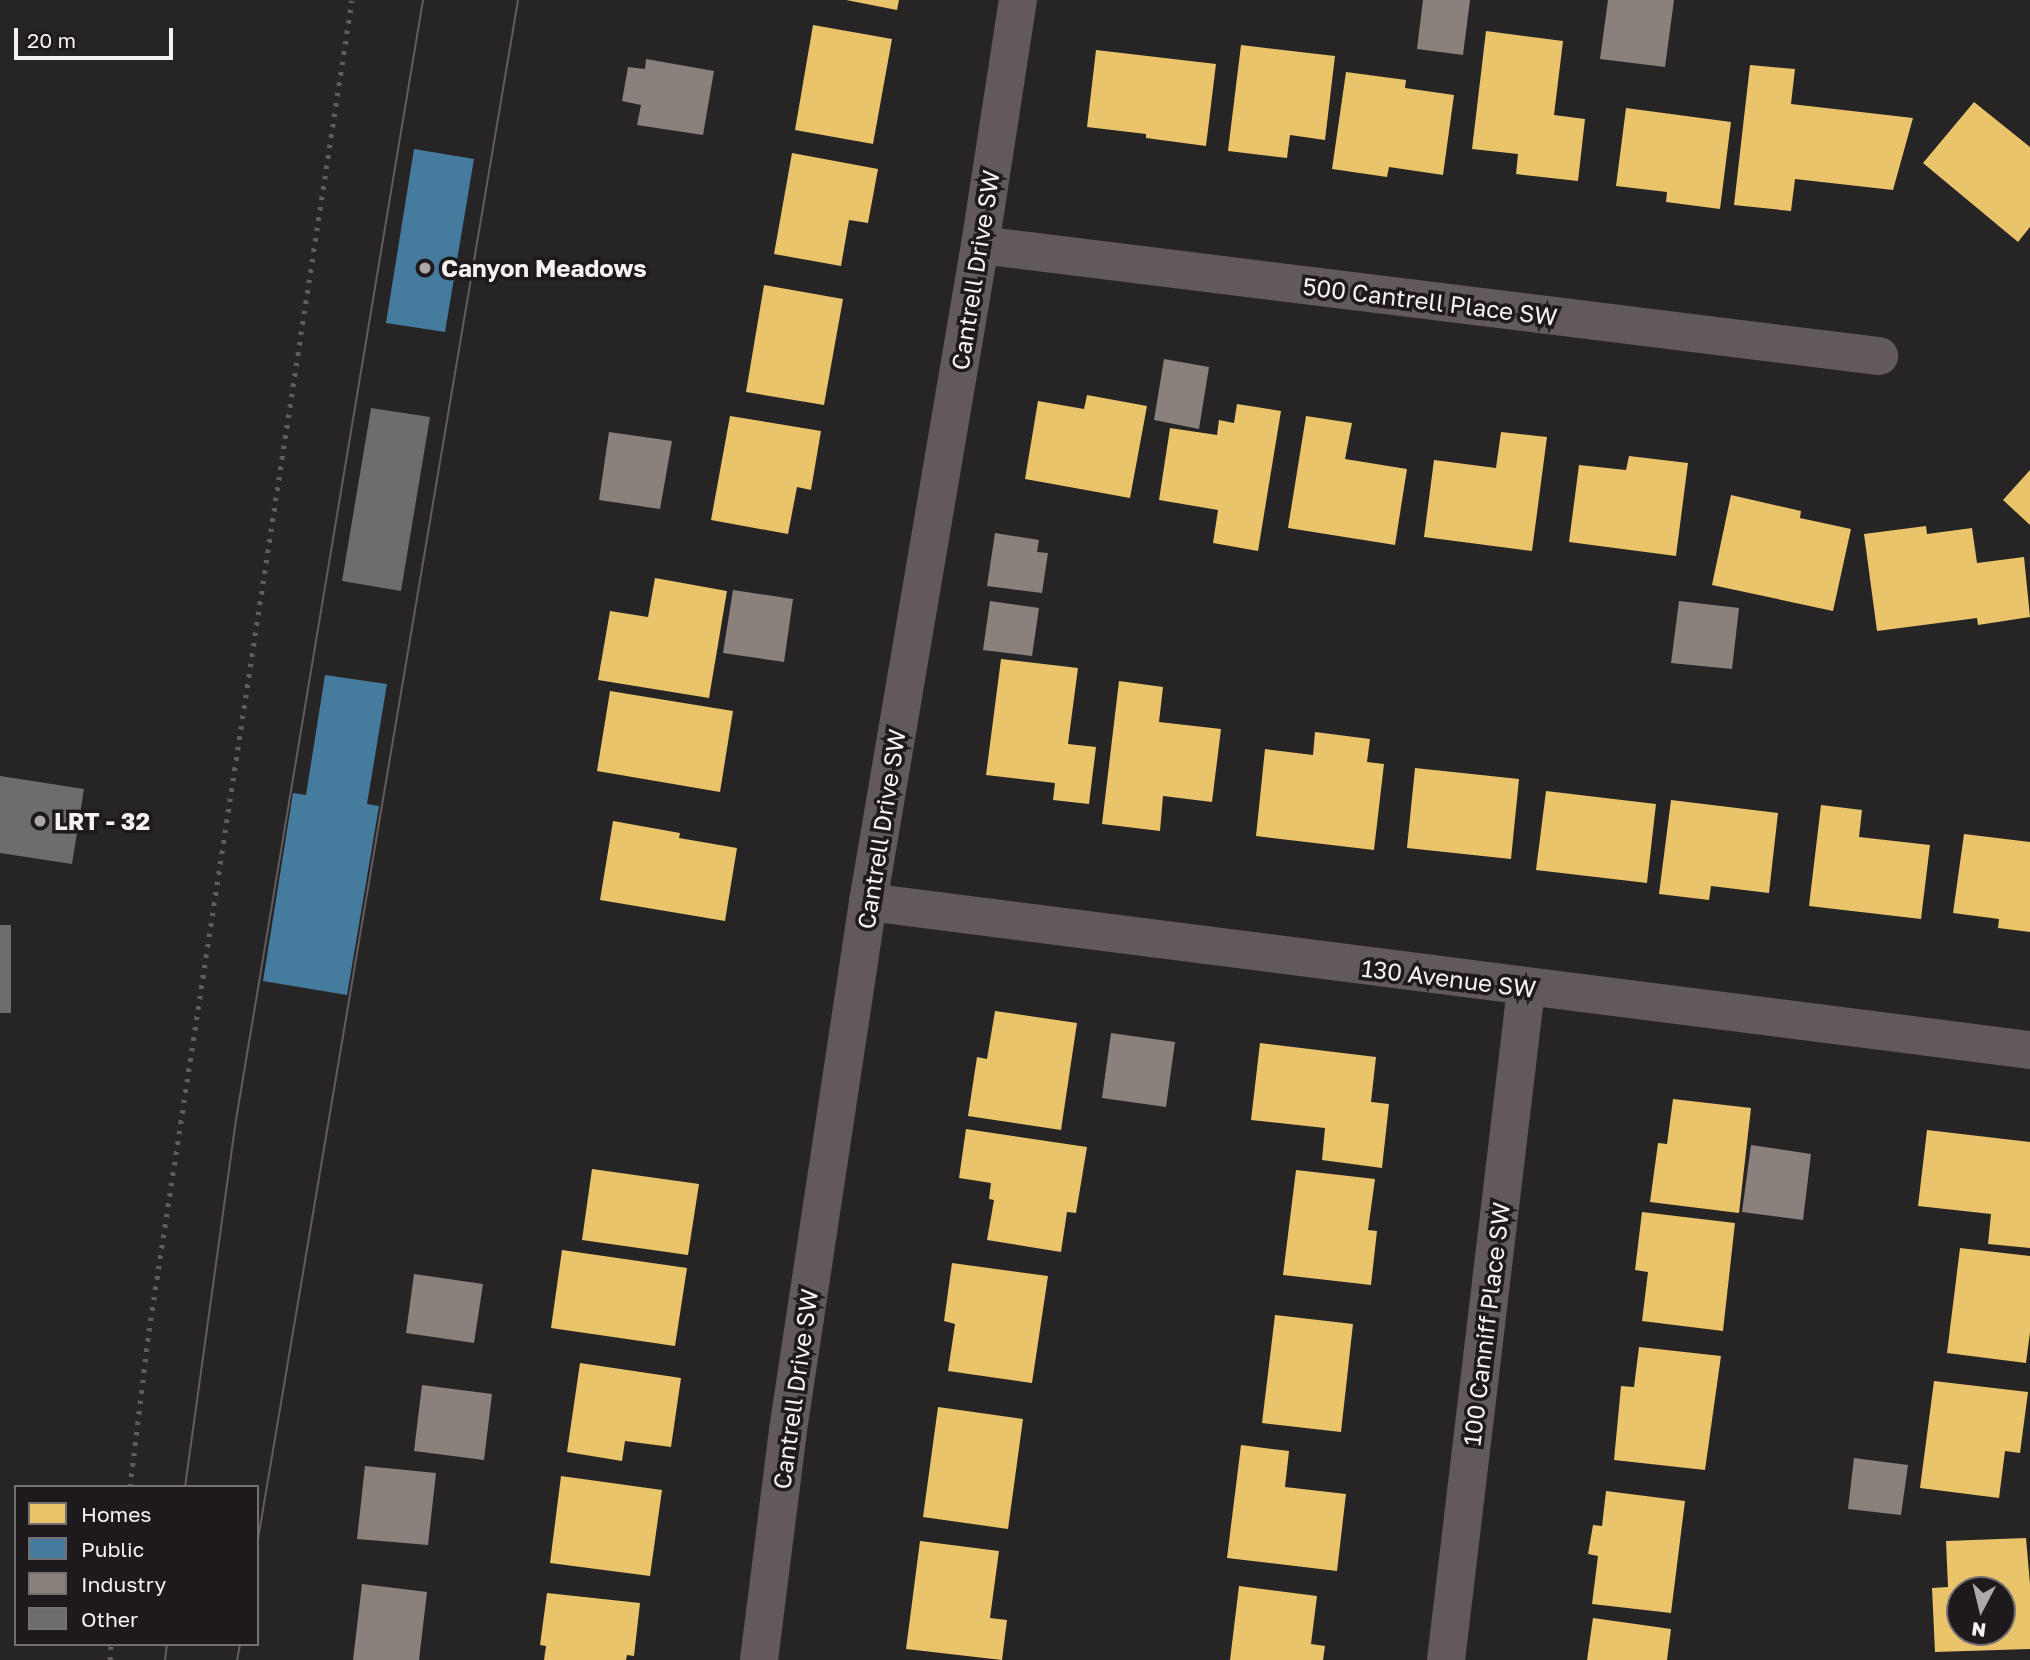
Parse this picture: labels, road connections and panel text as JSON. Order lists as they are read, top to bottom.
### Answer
{
  "streets": {
    "street": [
      "Cantrell Drive SW",
      "500 Cantrell Place SW",
      "130 Avenue SW",
      "100 Canniff Place SW"
    ]
  },
  "crossings": [
    ["Cantrell Drive SW", "500 Cantrell Place SW"],
    ["Cantrell Drive SW", "130 Avenue SW"],
    ["130 Avenue SW", "100 Canniff Place SW"]
  ],
  "places": ["Canyon Meadows", "LRT - 32"],
  "legend": [
    "Homes",
    "Public",
    "Industry",
    "Other"
  ],
  "scale_bar": "20 m",
  "north": "bottom"
}
